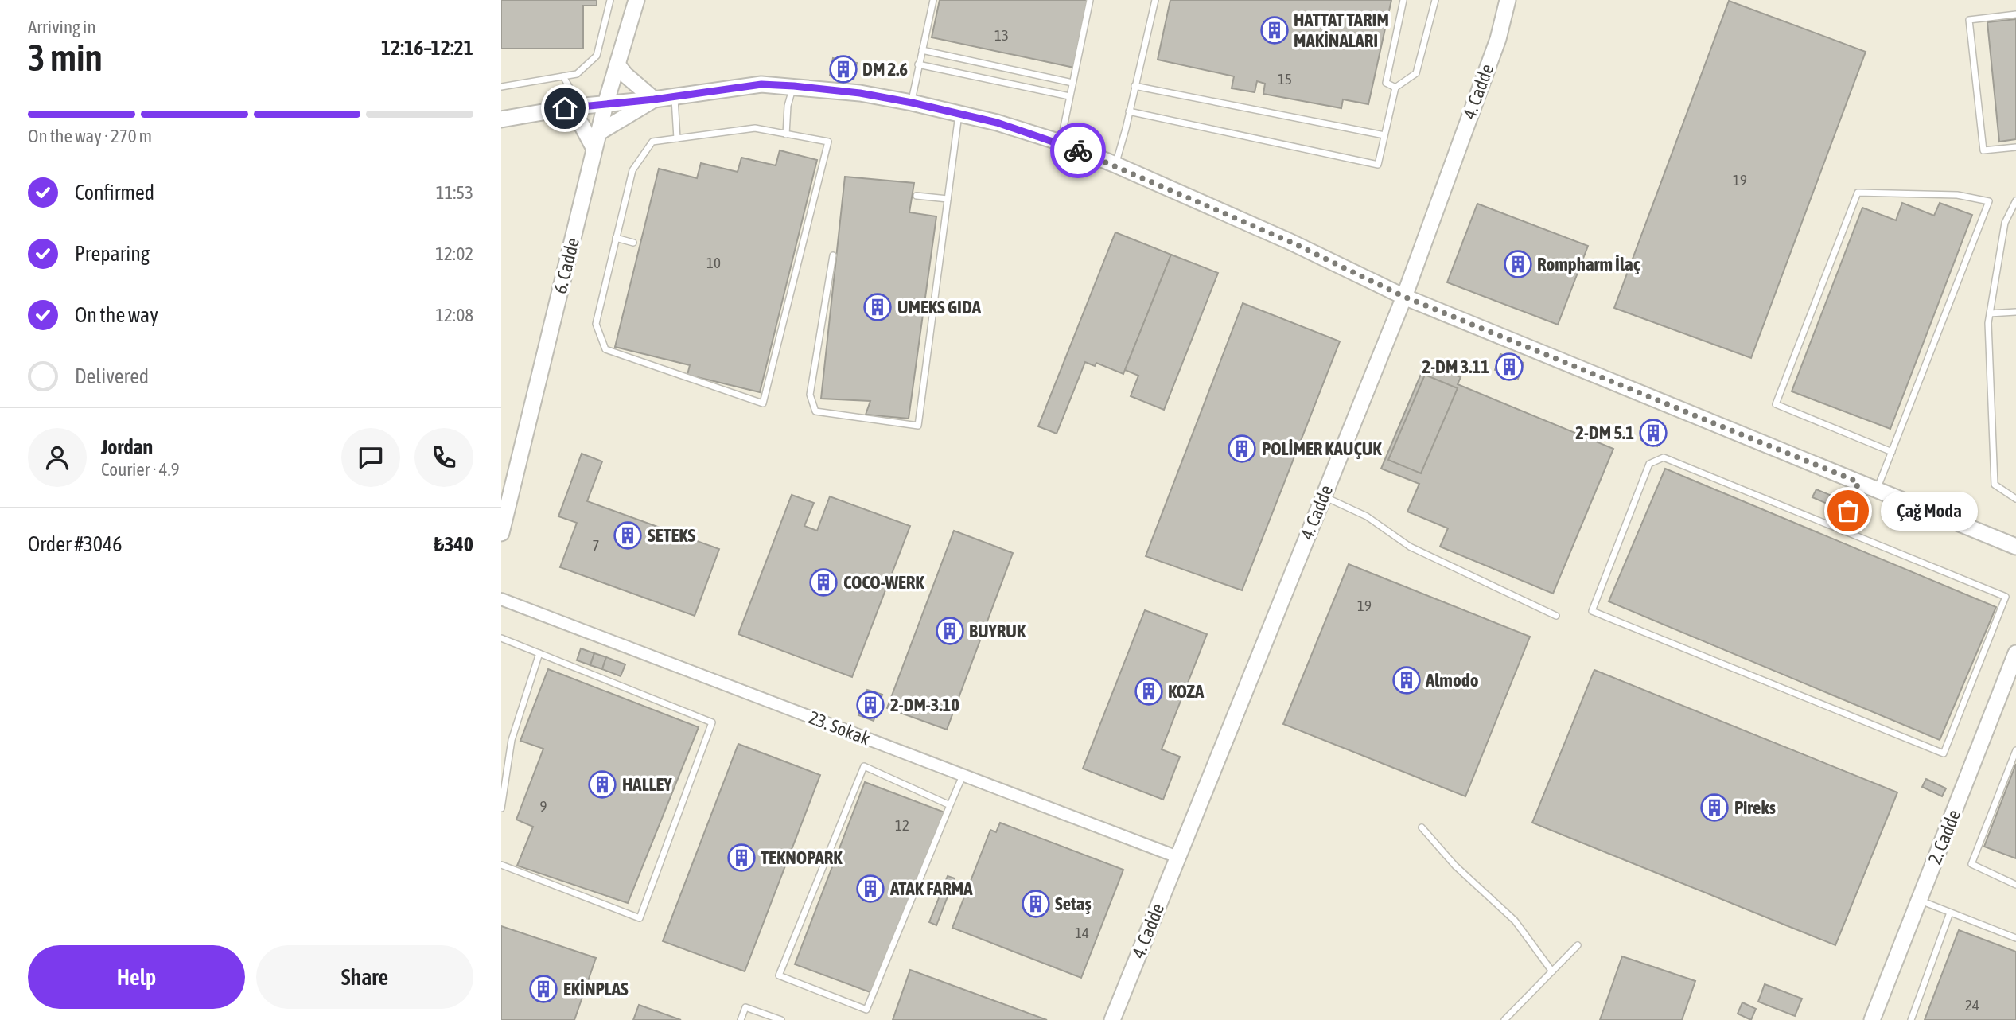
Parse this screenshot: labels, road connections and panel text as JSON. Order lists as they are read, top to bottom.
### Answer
{
  "streets": {
    "street": [
      "4. Cadde",
      "6. Cadde",
      "23. Sokak",
      "2. Cadde"
    ]
  },
  "crossings": [
    ["4. Cadde", "23. Sokak"]
  ],
  "places": {
    "building": [
      "HATTAT TARIM MAKİNALARI",
      "DM 2.6",
      "Rompharm İlaç",
      "UMEKS GIDA",
      "2-DM 3.11",
      "2-DM 5.1",
      "POLİMER KAUÇUK",
      "SETEKS",
      "COCO-WERK",
      "BUYRUK",
      "Almodo",
      "KOZA",
      "2-DM-3.10",
      "HALLEY",
      "Pireks",
      "TEKNOPARK",
      "ATAK FARMA",
      "Setaş",
      "EKİNPLAS"
    ],
    "other": ["Çağ Moda"]
  },
  "house_numbers": [
    "13",
    "15",
    "19",
    "10",
    "7",
    "19",
    "9",
    "12",
    "14",
    "24"
  ],
  "page": {
    "heading": ["3 min", "Arriving in", "12:16–12:21"],
    "panel": [
      "Jordan",
      "Courier · 4.9",
      "Order #3046",
      "₺340"
    ],
    "bar": "On the way · 270 m",
    "list": [
      ["Confirmed", "11:53"],
      ["Preparing", "12:02"],
      ["On the way", "12:08"],
      "Delivered"
    ],
    "bubble": "Çağ Moda",
    "buttons": ["Help", "Share"]
  }
}
